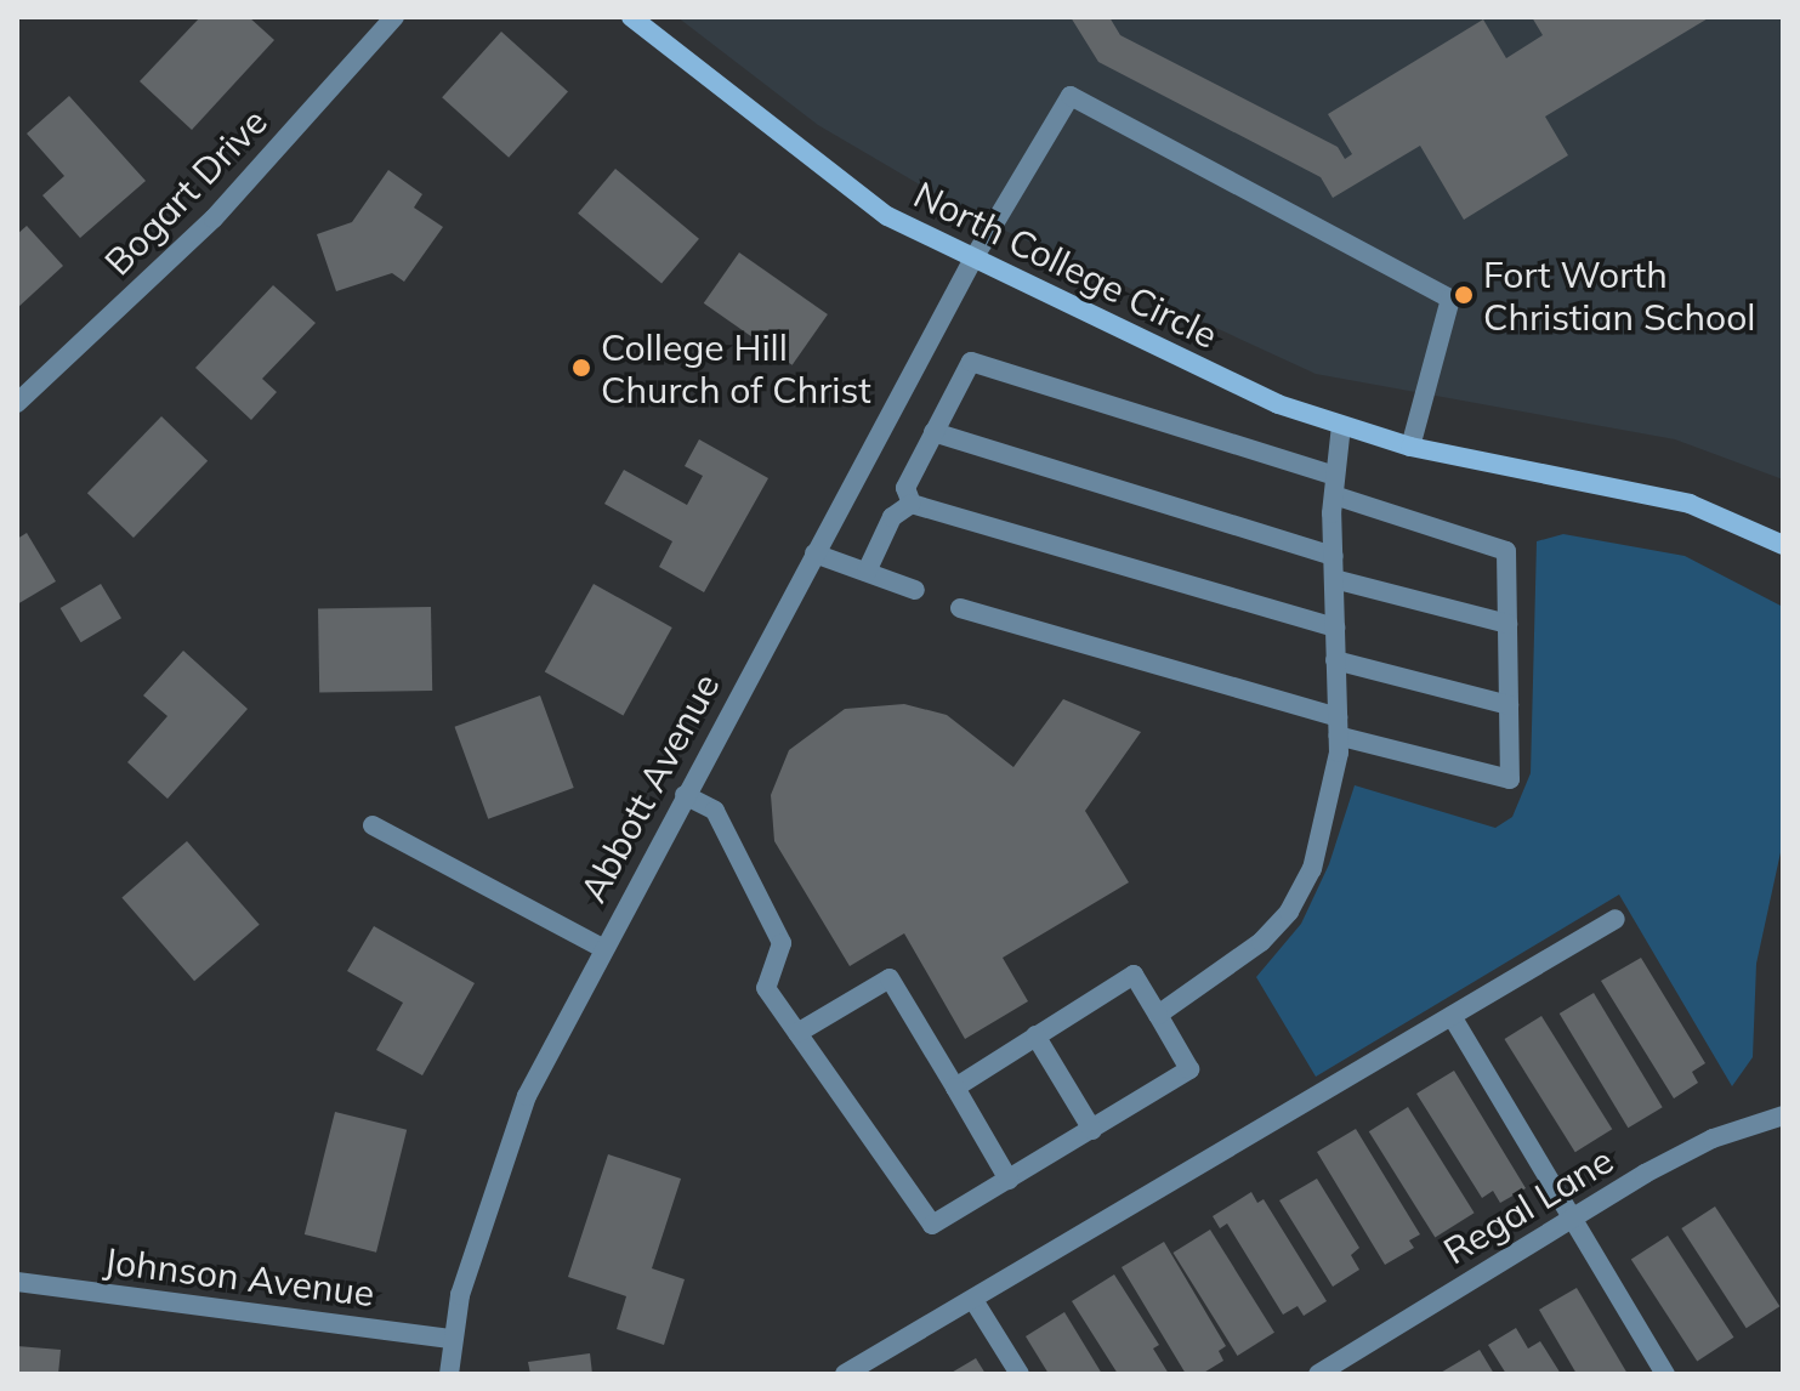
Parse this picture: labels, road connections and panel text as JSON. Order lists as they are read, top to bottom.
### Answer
{
  "streets": {
    "street": [
      "Bogart Drive",
      "North College Circle",
      "Abbott Avenue",
      "Regal Lane",
      "Johnson Avenue"
    ]
  },
  "crossings": [
    ["North College Circle", "Abbott Avenue"],
    ["Abbott Avenue", "Johnson Avenue"]
  ],
  "places": ["Fort Worth Christian School", "College Hill Church of Christ"]
}
